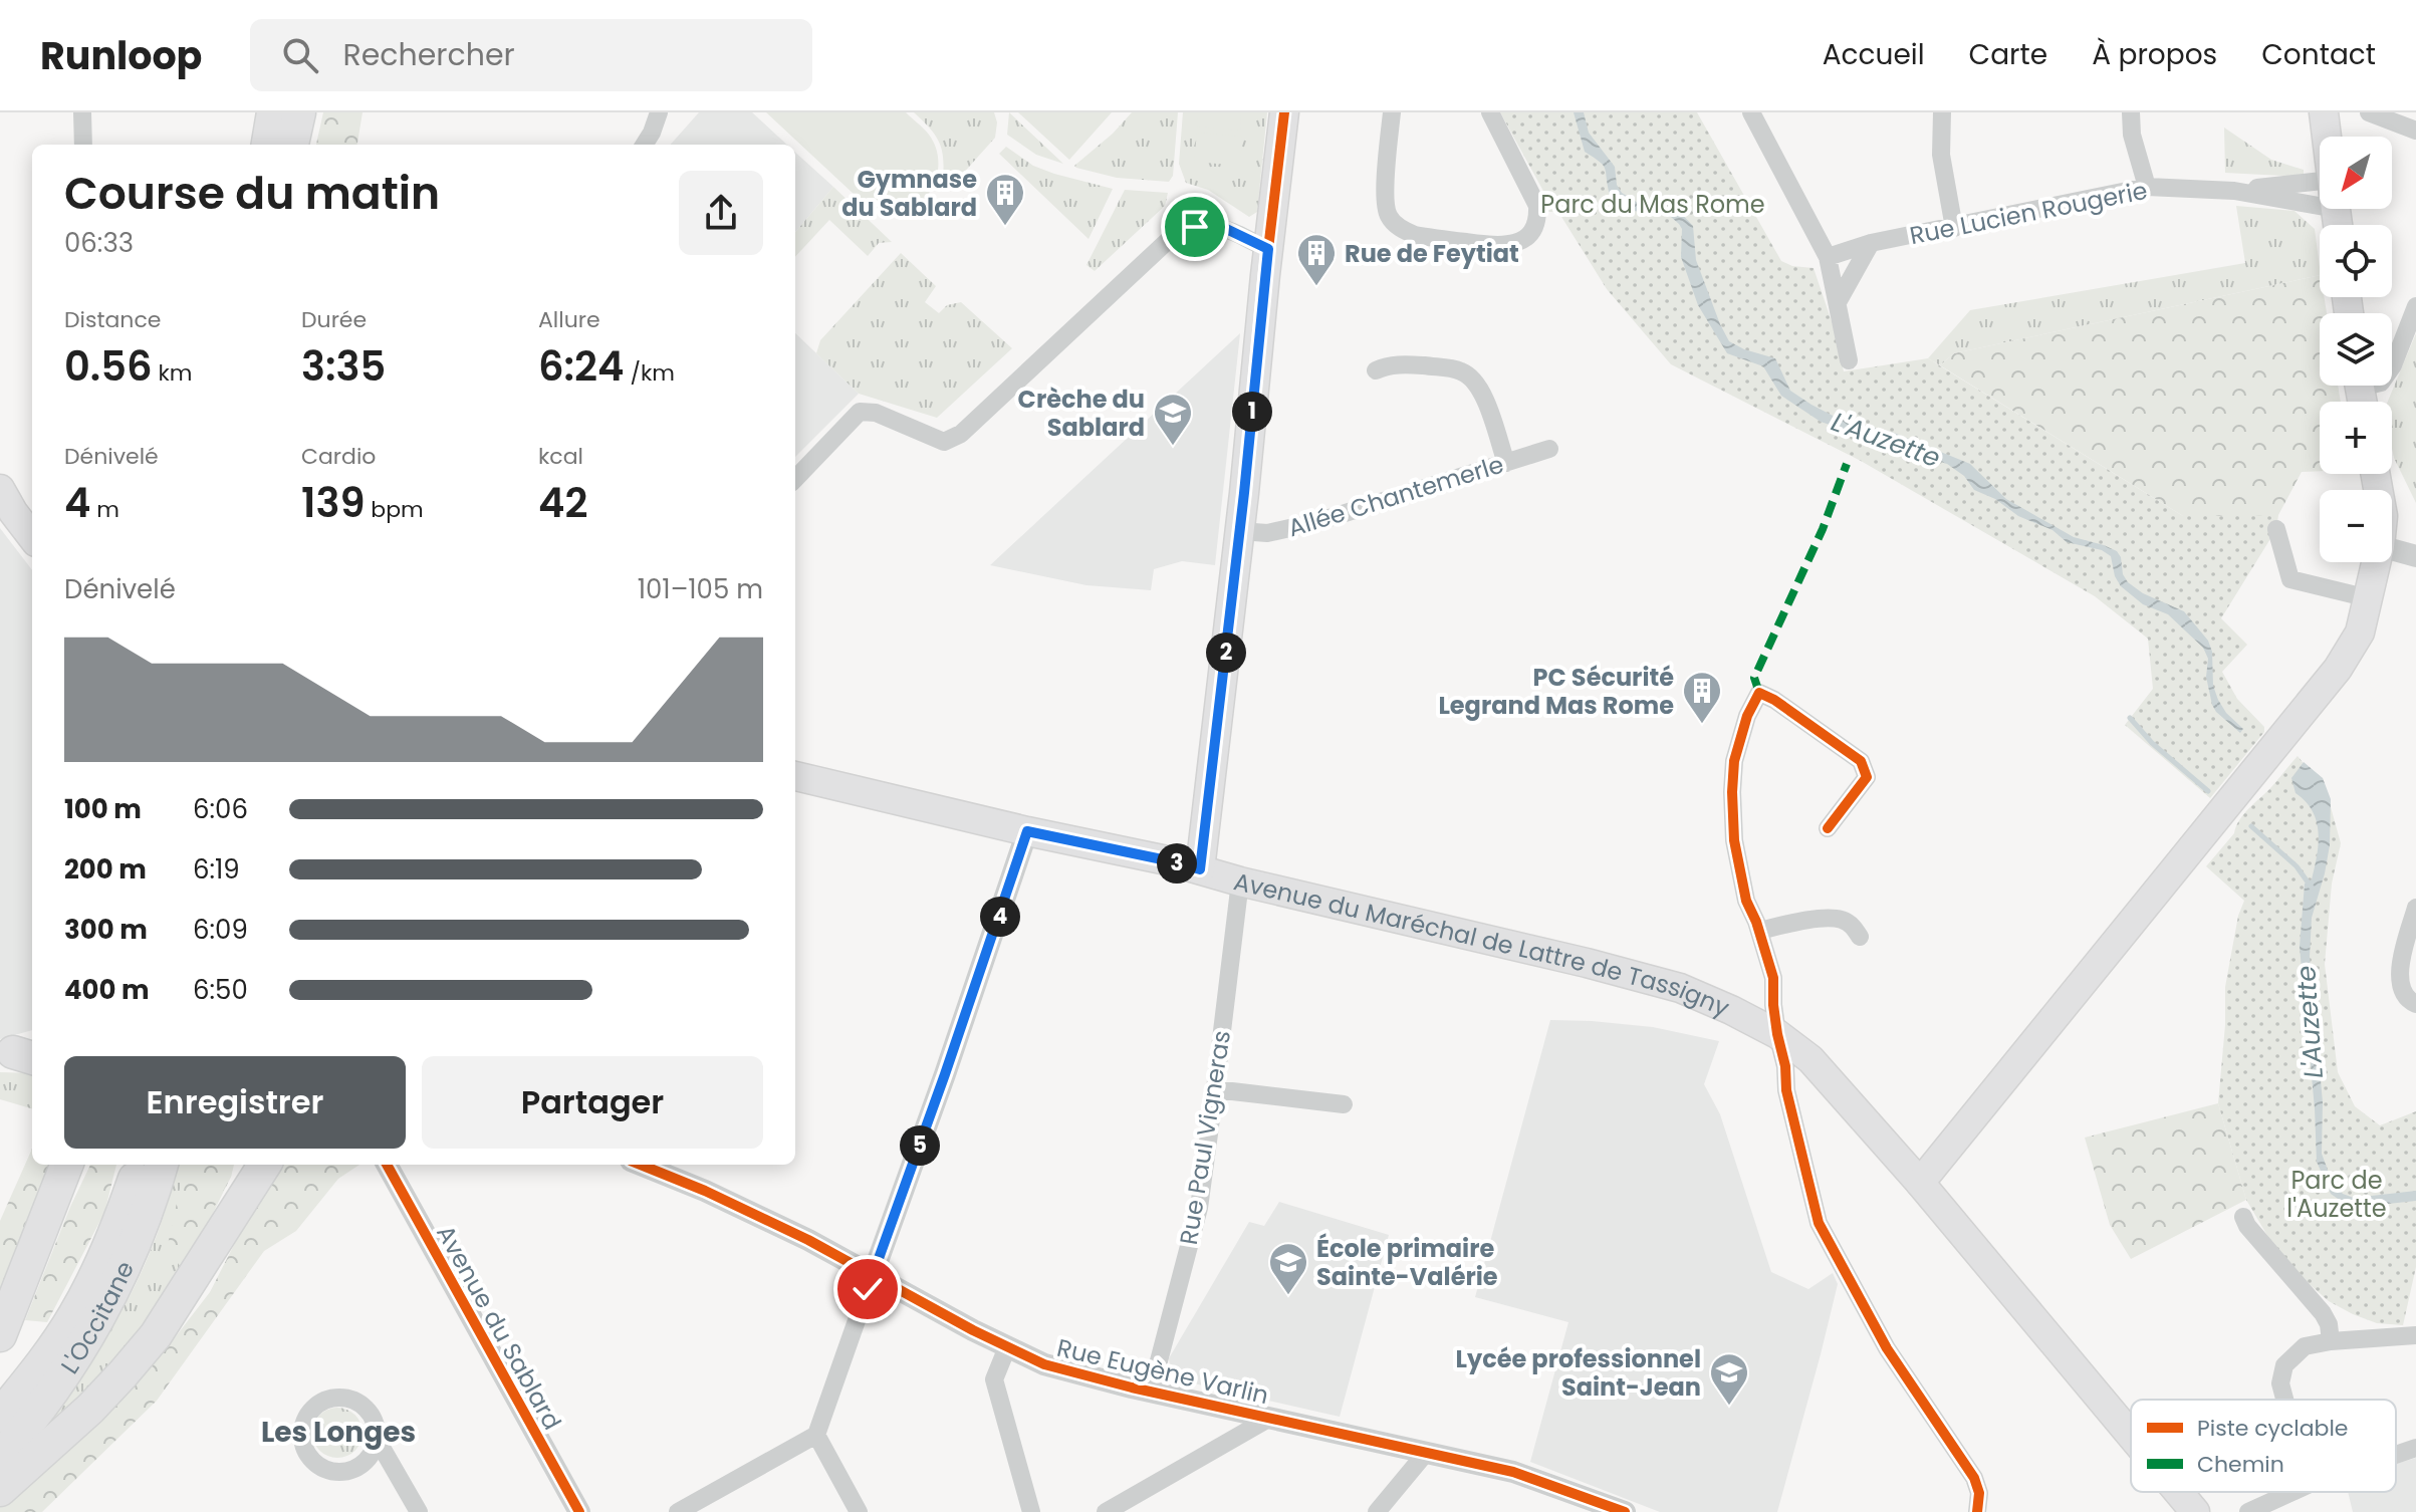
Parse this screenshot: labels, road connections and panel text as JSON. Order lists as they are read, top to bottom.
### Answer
{
  "streets": {
    "highway": ["L'Occitane"],
    "main road": ["Avenue du Maréchal de Lattre de Tassigny"],
    "street": [
      "Rue Lucien Rougerie",
      "Allée Chantemerle",
      "Rue Paul Vigneras",
      "Avenue du Sablard",
      "Rue Eugène Varlin"
    ]
  },
  "crossings": [
    ["Avenue du Maréchal de Lattre de Tassigny", "Rue Paul Vigneras"],
    ["Rue Paul Vigneras", "Rue Eugène Varlin"]
  ],
  "districts": ["Les Longes"],
  "water": ["L'Auzette"],
  "parks": ["Parc du Mas Rome", "Parc de l'Auzette"],
  "places": {
    "building": ["Gymnase du Sablard", "Rue de Feytiat", "PC Sécurité Legrand Mas Rome"],
    "school or university": ["Crèche du Sablard", "École primaire Sainte-Valérie", "Lycée professionnel Saint-Jean"]
  },
  "legend": ["Piste cyclable", "Chemin"],
  "north": "bottom left",
  "page": {
    "header": "Runloop",
    "search": "Rechercher",
    "nav": [
      "Accueil",
      "Carte",
      "À propos",
      "Contact"
    ],
    "map_buttons": ["+", "−"],
    "heading": ["Course du matin", "06:33"],
    "stats": [
      ["Distance", "0.56 km"],
      ["Durée", "3:35"],
      ["Allure", "6:24 /km"],
      ["Dénivelé", "4 m"],
      ["Cardio", "139 bpm"],
      ["kcal", "42"]
    ],
    "pins": [
      "1",
      "2",
      "3",
      "4",
      "5"
    ],
    "chart": ["Dénivelé", "101–105 m"],
    "list": [
      {
        "name": "100 m",
        "note": "6:06"
      },
      {
        "name": "200 m",
        "note": "6:19"
      },
      {
        "name": "300 m",
        "note": "6:09"
      },
      {
        "name": "400 m",
        "note": "6:50"
      }
    ],
    "buttons": ["Enregistrer", "Partager"]
  }
}
